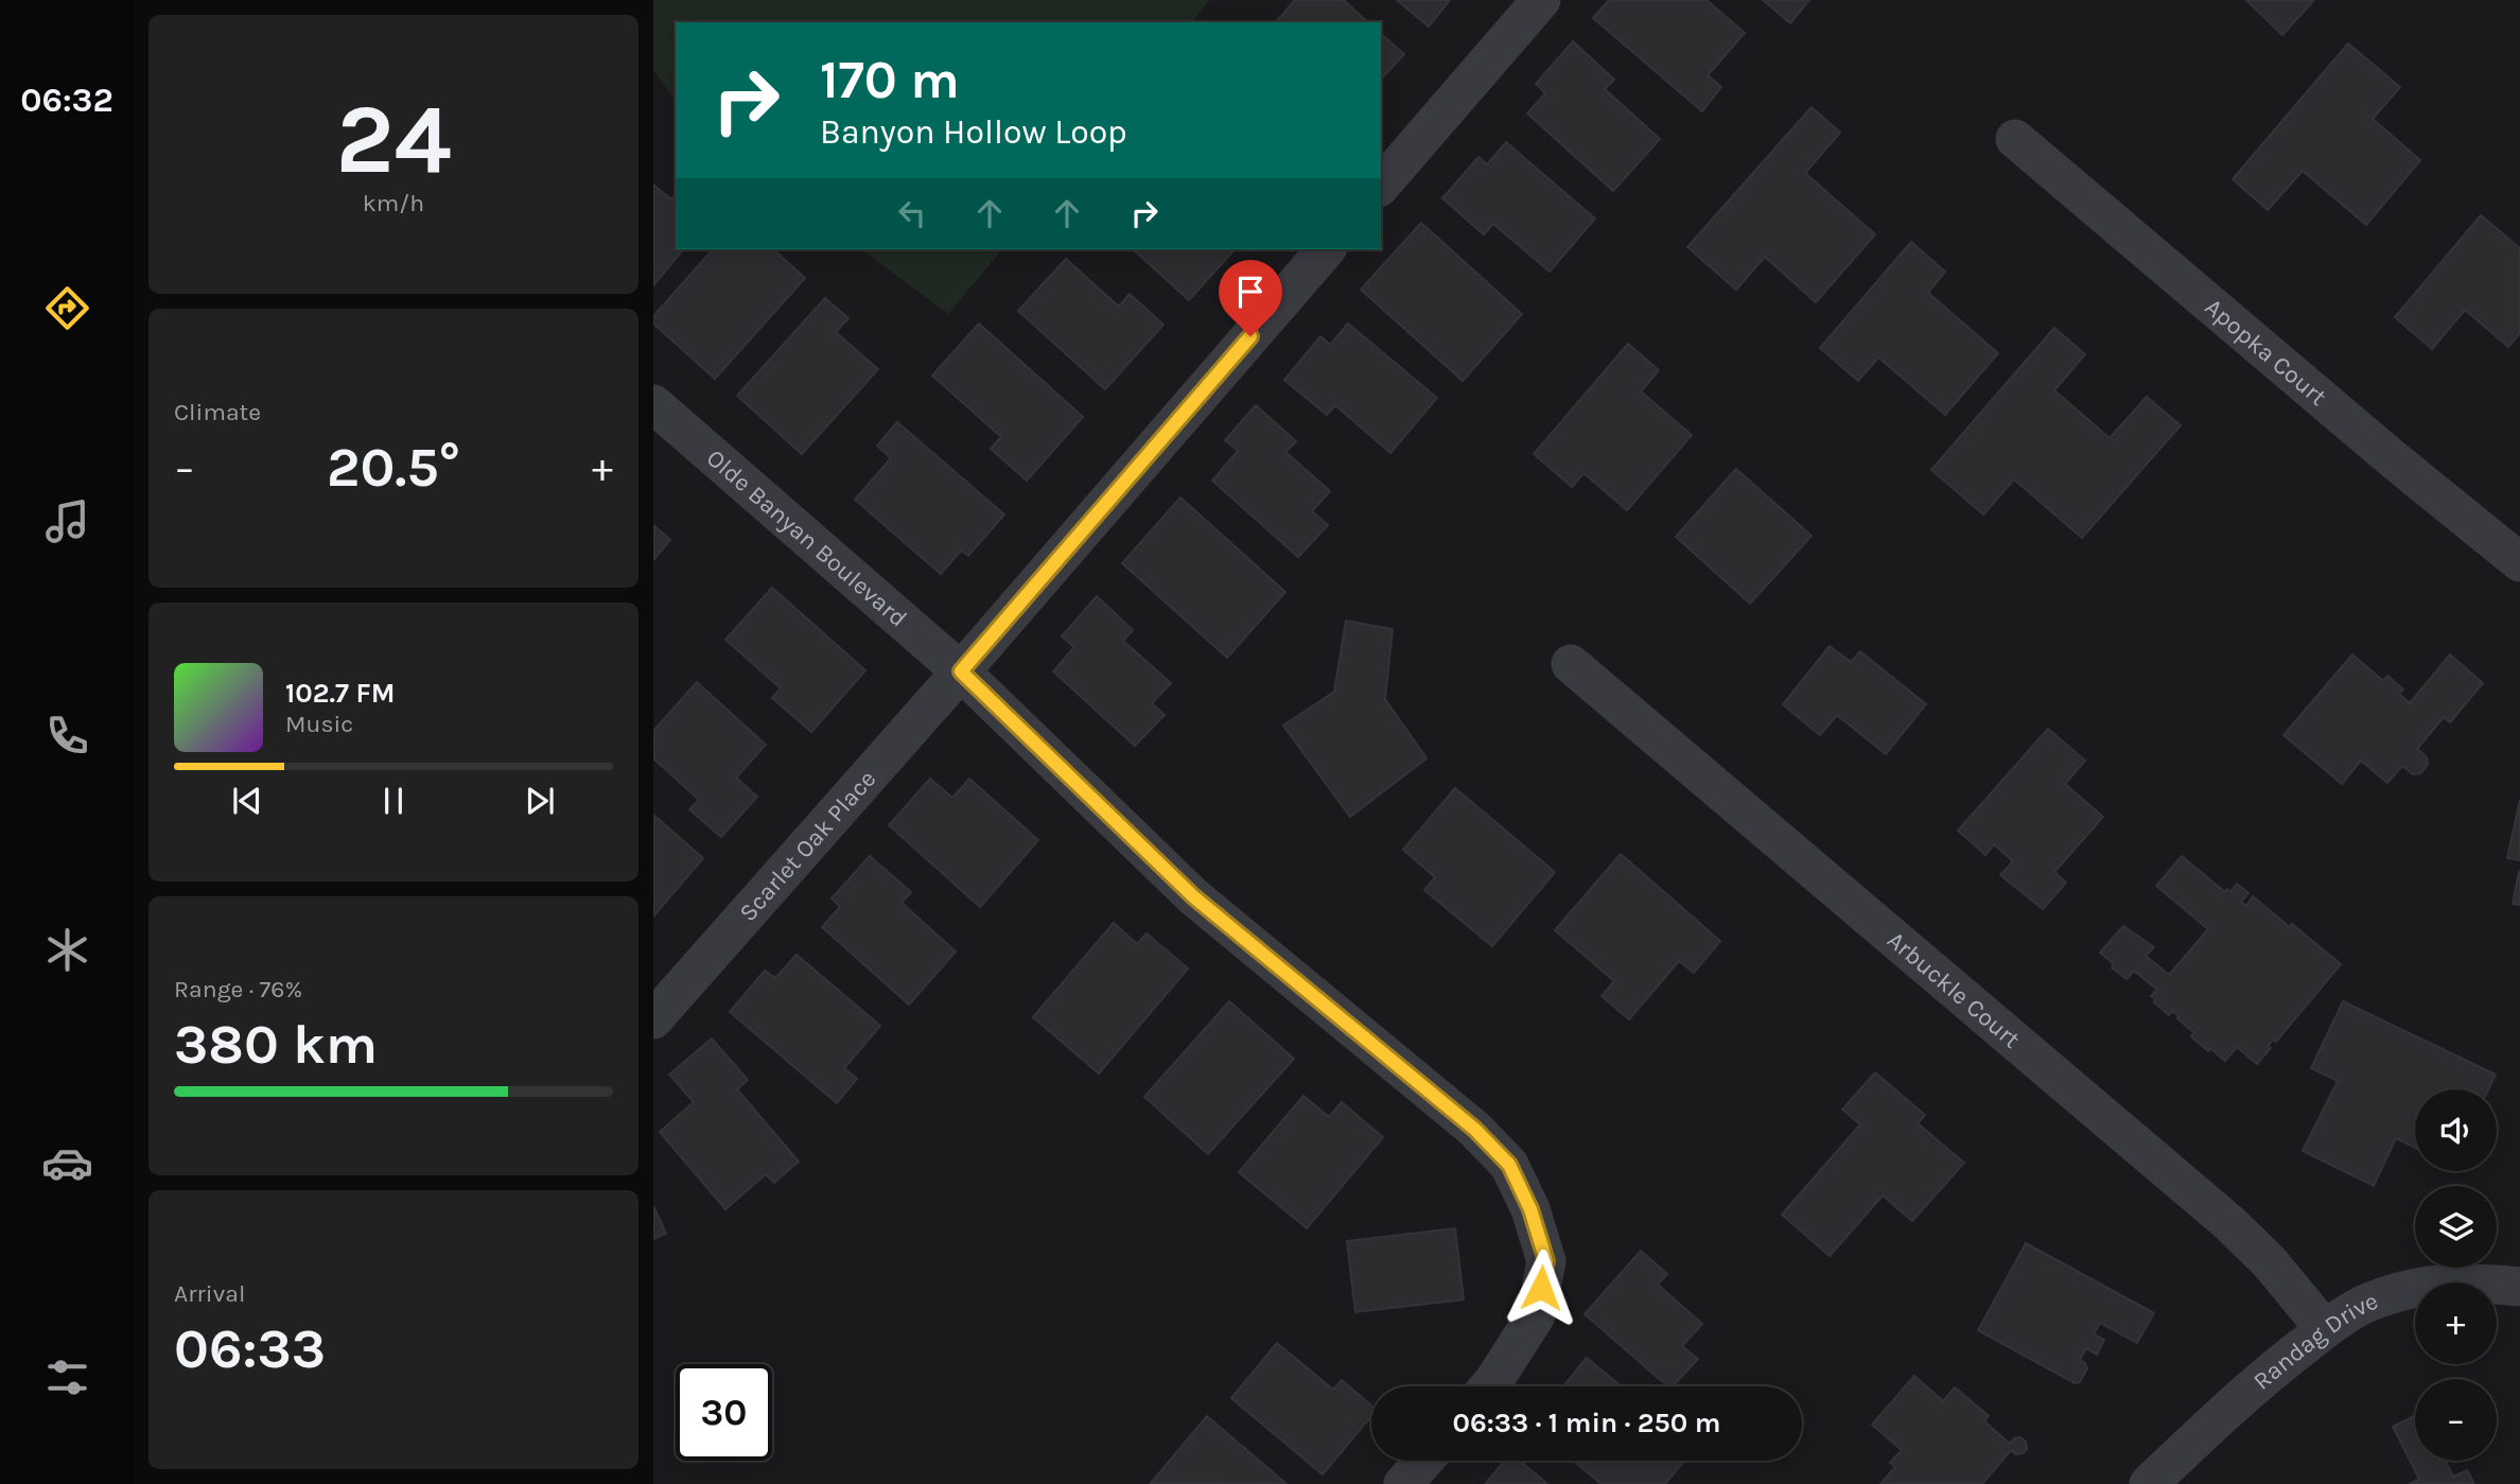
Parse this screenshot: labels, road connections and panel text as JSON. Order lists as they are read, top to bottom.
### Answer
{
  "streets": {
    "street": [
      "Apopka Court",
      "Olde Banyan Boulevard",
      "Scarlet Oak Place",
      "Arbuckle Court",
      "Randag Drive"
    ]
  },
  "crossings": [
    ["Olde Banyan Boulevard", "Scarlet Oak Place"],
    ["Arbuckle Court", "Randag Drive"]
  ],
  "page": {
    "tabs": "06:32",
    "tile": [
      ["24", "km/h"],
      "Climate",
      ["Range · 76%", "380 km"],
      ["Arrival", "06:33"]
    ],
    "turn": ["170 m", "Banyon Hollow Loop"],
    "heat": ["−", "20.5°", "+"],
    "song": ["102.7 FM", "Music"],
    "map_buttons": ["+", "−"],
    "limit": "30",
    "trip": "06:33 · 1 min · 250 m"
  }
}
